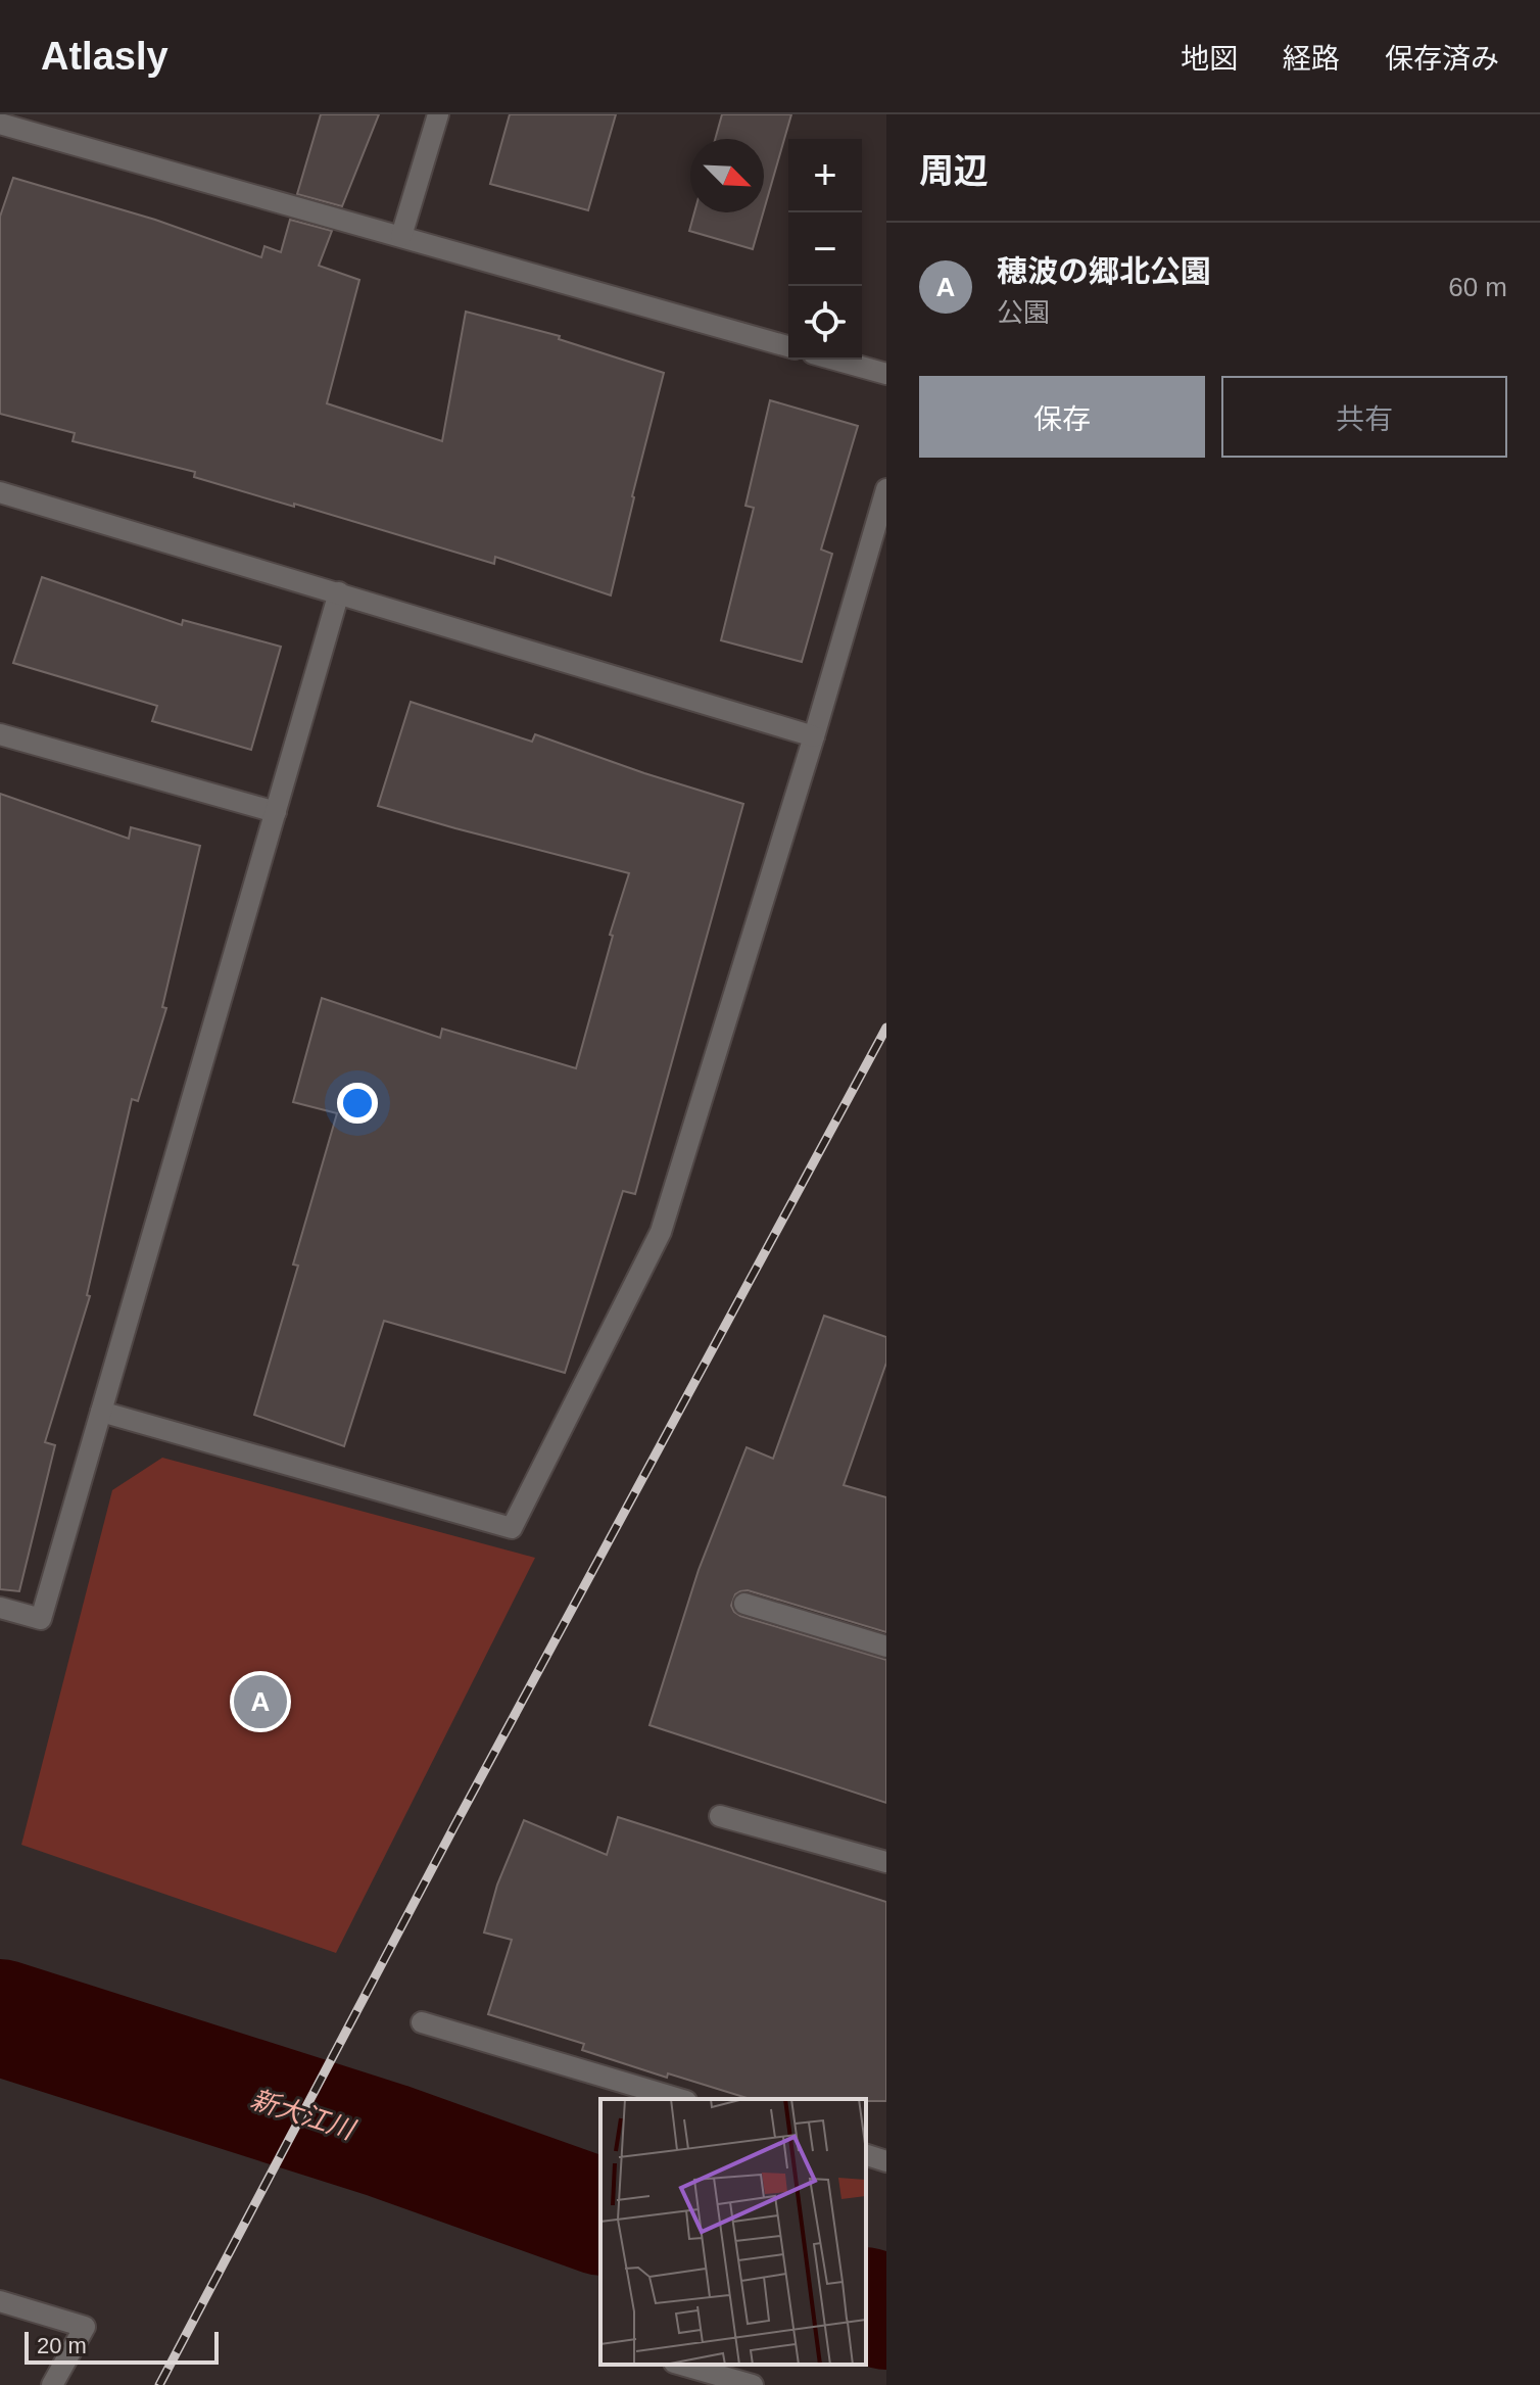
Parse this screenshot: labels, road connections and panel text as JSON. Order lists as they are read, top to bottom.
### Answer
{
  "water": ["新大江川"],
  "scale_bar": "20 m",
  "north": "bottom right",
  "page": {
    "header": "Atlasly",
    "nav": ["地図", "経路", "保存済み"],
    "heading": "周辺",
    "map_buttons": ["+", "−"],
    "list": [
      {
        "mark": "A",
        "name": "穂波の郷北公園",
        "note": "公園",
        "value": "60 m"
      }
    ],
    "buttons": ["保存", "共有"],
    "pins": "A",
    "scale": "20 m"
  }
}
